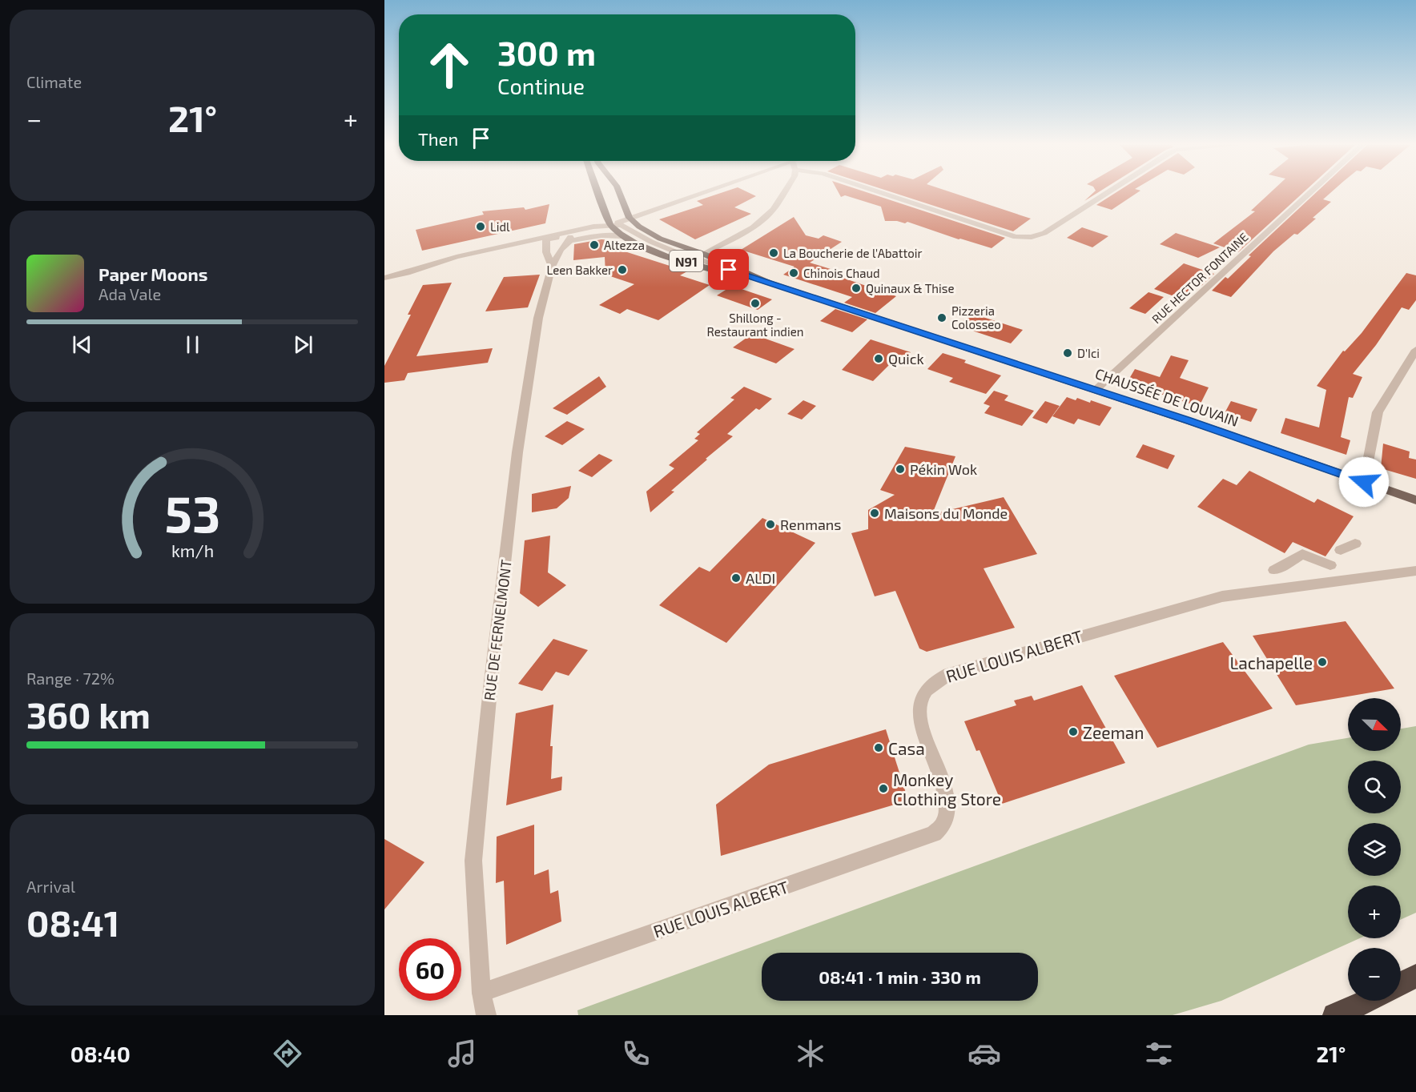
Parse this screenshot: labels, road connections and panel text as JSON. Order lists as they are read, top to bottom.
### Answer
{
  "streets": {
    "main road": ["N91", "CHAUSSÉE DE LOUVAIN"],
    "street": ["RUE HECTOR FONTAINE", "RUE DE FERNELMONT", "RUE LOUIS ALBERT"]
  },
  "crossings": [
    ["RUE HECTOR FONTAINE", "CHAUSSÉE DE LOUVAIN"],
    ["RUE DE FERNELMONT", "RUE LOUIS ALBERT"]
  ],
  "places": [
    "Lidl",
    "Altezza",
    "La Boucherie de l'Abattoir",
    "Leen Bakker",
    "Chinois Chaud",
    "Quinaux & Thise",
    "Shillong - Restaurant indien",
    "Pizzeria Colosseo",
    "D'Ici",
    "Quick",
    "Pékin Wok",
    "Maisons du Monde",
    "Renmans",
    "ALDI",
    "Lachapelle",
    "Zeeman",
    "Casa",
    "Monkey Clothing Store"
  ],
  "north": "bottom right",
  "page": {
    "tile": [
      "Climate",
      ["Range · 72%", "360 km"],
      ["Arrival", "08:41"]
    ],
    "turn": ["300 m", "Continue"],
    "heat": ["−", "21°", "+"],
    "then": "Then",
    "song": ["Paper Moons", "Ada Vale"],
    "map_buttons": ["+", "−"],
    "limit": "60",
    "trip": "08:41 · 1 min · 330 m",
    "tabs": ["08:40", "21°"],
    "gauge": ["53", "km/h"]
  }
}
